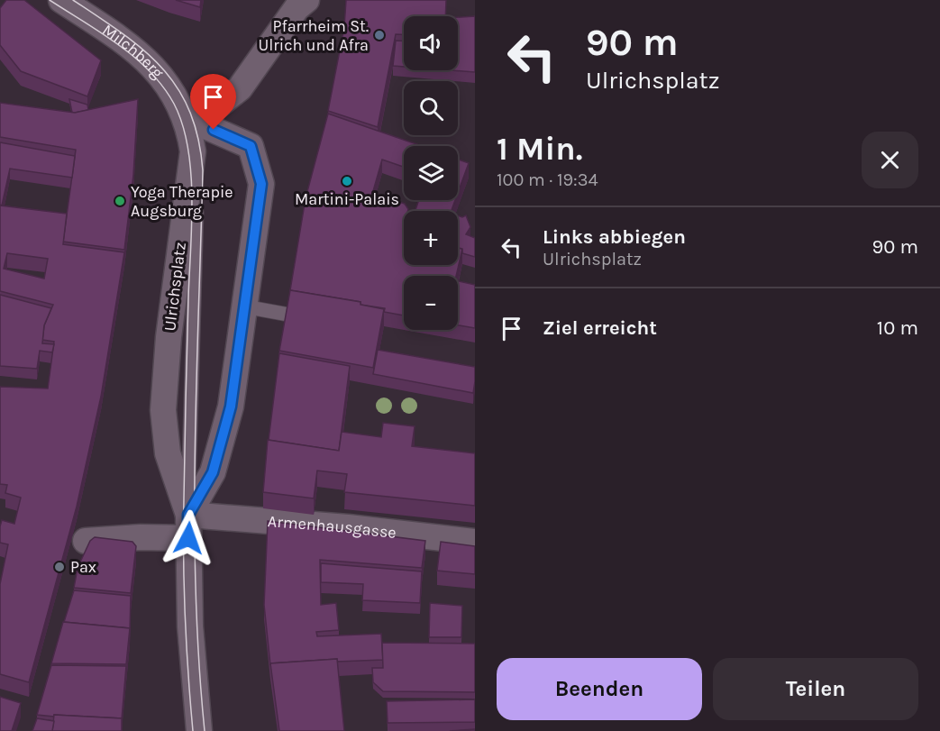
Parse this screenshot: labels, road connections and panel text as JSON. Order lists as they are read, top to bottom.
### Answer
{
  "streets": {
    "street": ["Milchberg", "Ulrichsplatz", "Armenhausgasse"]
  },
  "crossings": [
    ["Milchberg", "Ulrichsplatz"],
    ["Ulrichsplatz", "Armenhausgasse"]
  ],
  "places": [
    "Pfarrheim St. Ulrich und Afra",
    "Martini-Palais",
    "Yoga Therapie Augsburg",
    "Pax"
  ],
  "page": {
    "turn": ["90 m", "Ulrichsplatz"],
    "map_buttons": ["+", "−"],
    "heading": ["1 Min.", "100 m · 19:34"],
    "list": [
      {
        "name": "Links abbiegen",
        "note": "Ulrichsplatz",
        "value": "90 m"
      },
      {
        "name": "Ziel erreicht",
        "value": "10 m"
      }
    ],
    "buttons": ["Beenden", "Teilen"]
  }
}
